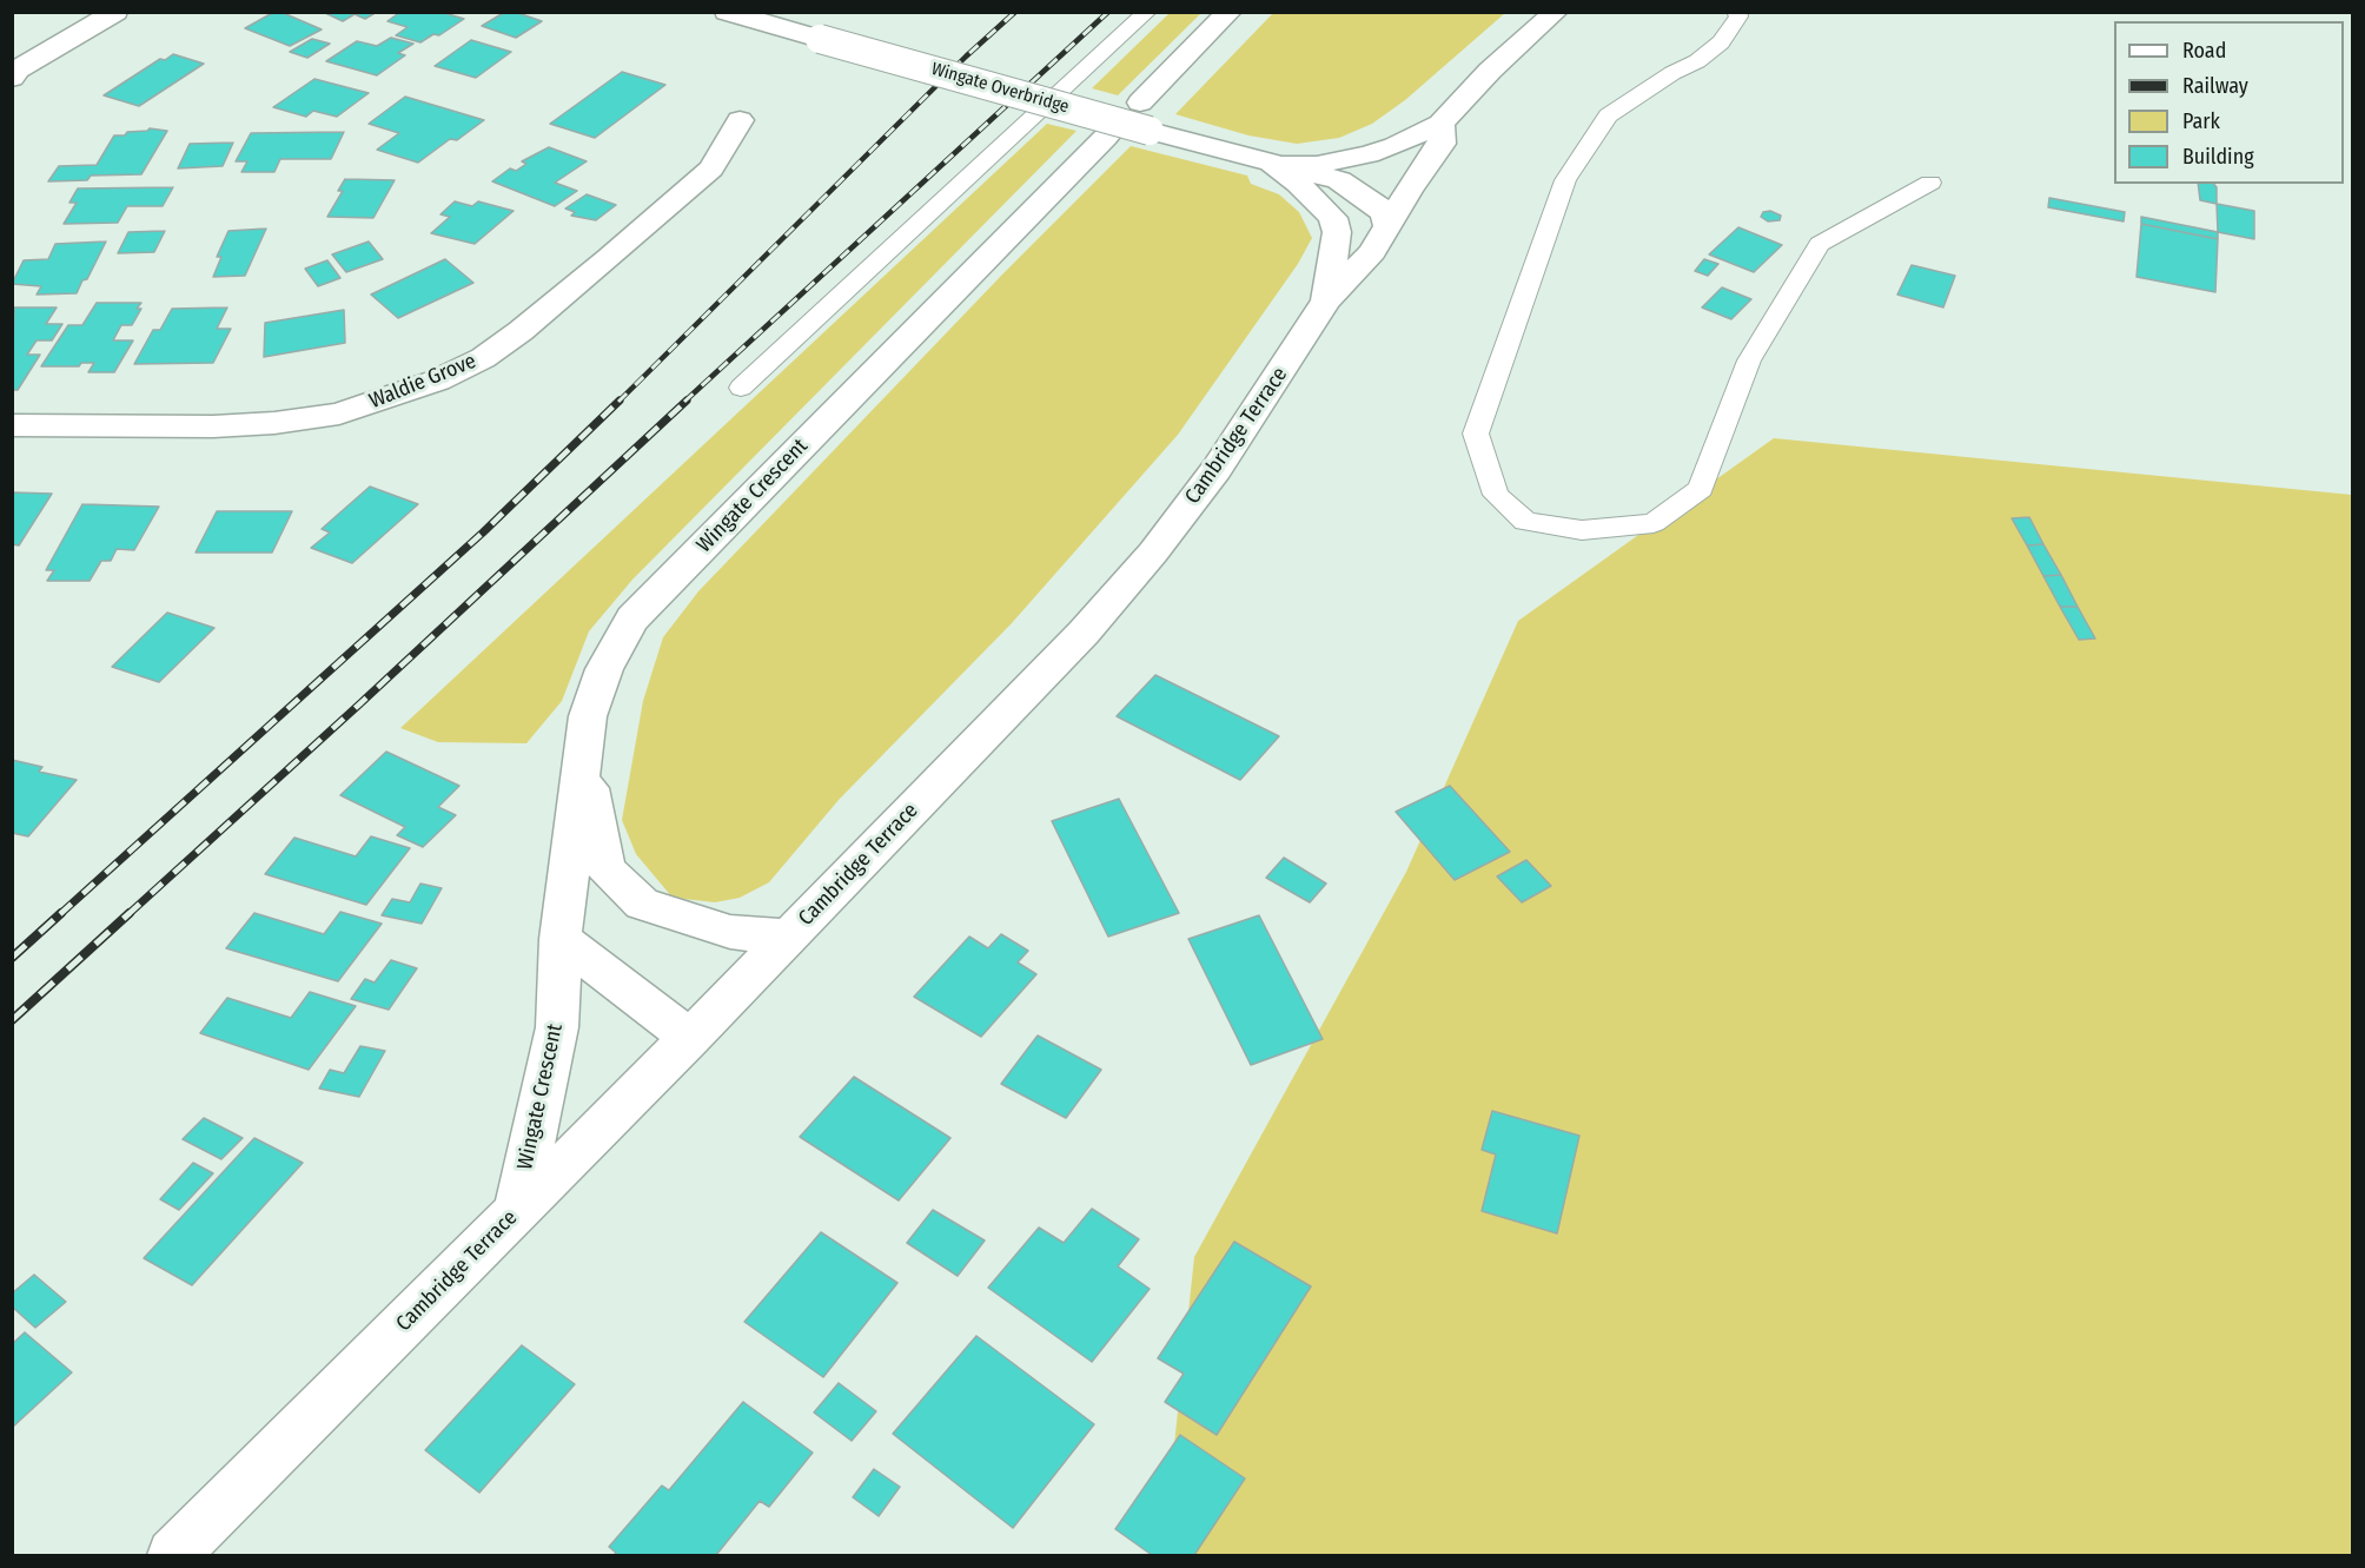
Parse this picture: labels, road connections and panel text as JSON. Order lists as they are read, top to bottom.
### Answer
{
  "streets": {
    "street": [
      "Wingate Overbridge",
      "Waldie Grove",
      "Cambridge Terrace",
      "Wingate Crescent"
    ]
  },
  "crossings": [
    ["Wingate Overbridge", "Cambridge Terrace"],
    ["Cambridge Terrace", "Wingate Crescent"]
  ],
  "legend": [
    "Road",
    "Railway",
    "Park",
    "Building"
  ]
}
